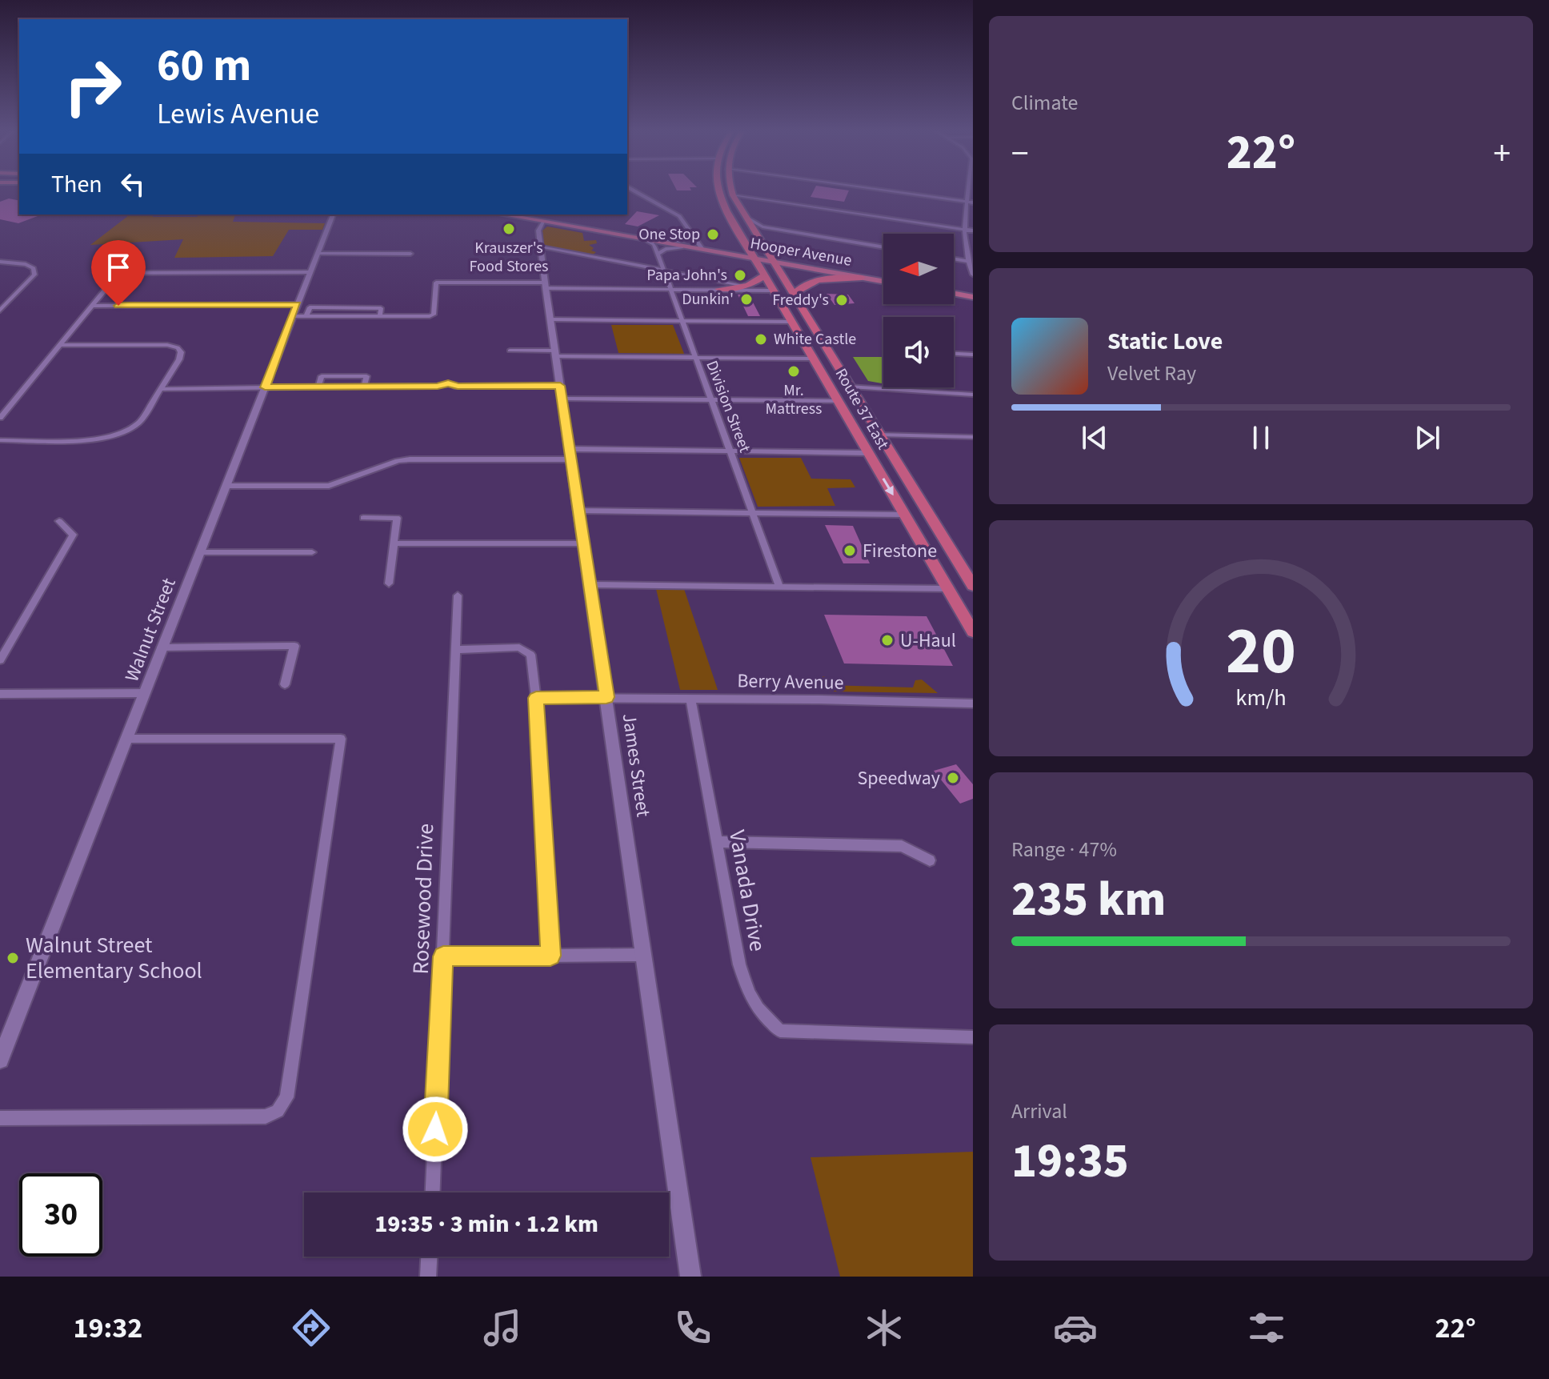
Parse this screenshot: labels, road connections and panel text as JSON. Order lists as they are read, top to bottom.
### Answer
{
  "streets": {
    "highway": ["Route 37 East"],
    "main road": ["Hooper Avenue"],
    "street": [
      "Division Street",
      "Walnut Street",
      "Berry Avenue",
      "James Street",
      "Vanada Drive",
      "Rosewood Drive"
    ]
  },
  "crossings": [
    ["Hooper Avenue", "Division Street"],
    ["Hooper Avenue", "Route 37 East"],
    ["Hooper Avenue", "James Street"],
    ["Berry Avenue", "James Street"],
    ["Berry Avenue", "Vanada Drive"]
  ],
  "places": [
    "Krauszer's Food Stores",
    "One Stop",
    "Papa John's",
    "Dunkin'",
    "Freddy's",
    "White Castle",
    "Mr. Mattress",
    "Firestone",
    "U-Haul",
    "Speedway",
    "Walnut Street Elementary School"
  ],
  "north": "left",
  "page": {
    "tile": [
      "Climate",
      ["Range · 47%", "235 km"],
      ["Arrival", "19:35"]
    ],
    "turn": ["60 m", "Lewis Avenue"],
    "heat": ["−", "22°", "+"],
    "then": "Then",
    "song": ["Static Love", "Velvet Ray"],
    "limit": "30",
    "trip": "19:35 · 3 min · 1.2 km",
    "tabs": ["19:32", "22°"],
    "gauge": ["20", "km/h"]
  }
}
